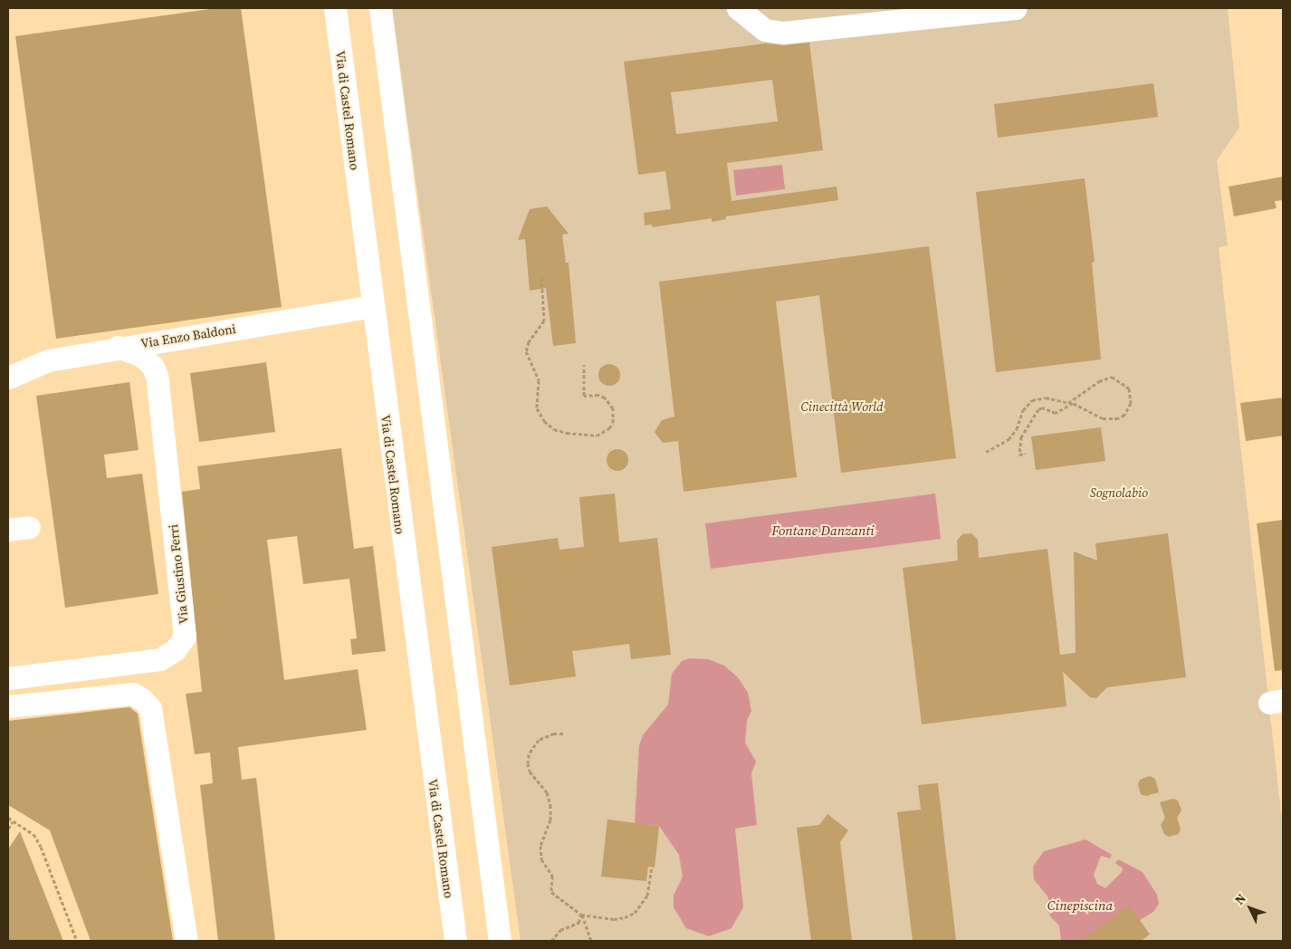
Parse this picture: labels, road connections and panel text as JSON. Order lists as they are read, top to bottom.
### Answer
{
  "streets": {
    "street": ["Via di Castel Romano", "Via Enzo Baldoni", "Via Giustino Ferri"]
  },
  "crossings": [
    ["Via di Castel Romano", "Via Enzo Baldoni"],
    ["Via Enzo Baldoni", "Via Giustino Ferri"]
  ],
  "water": ["Fontane Danzanti", "Cinepiscina"],
  "parks": ["Cinecittà World", "Sognolabio"],
  "north": "top left"
}
